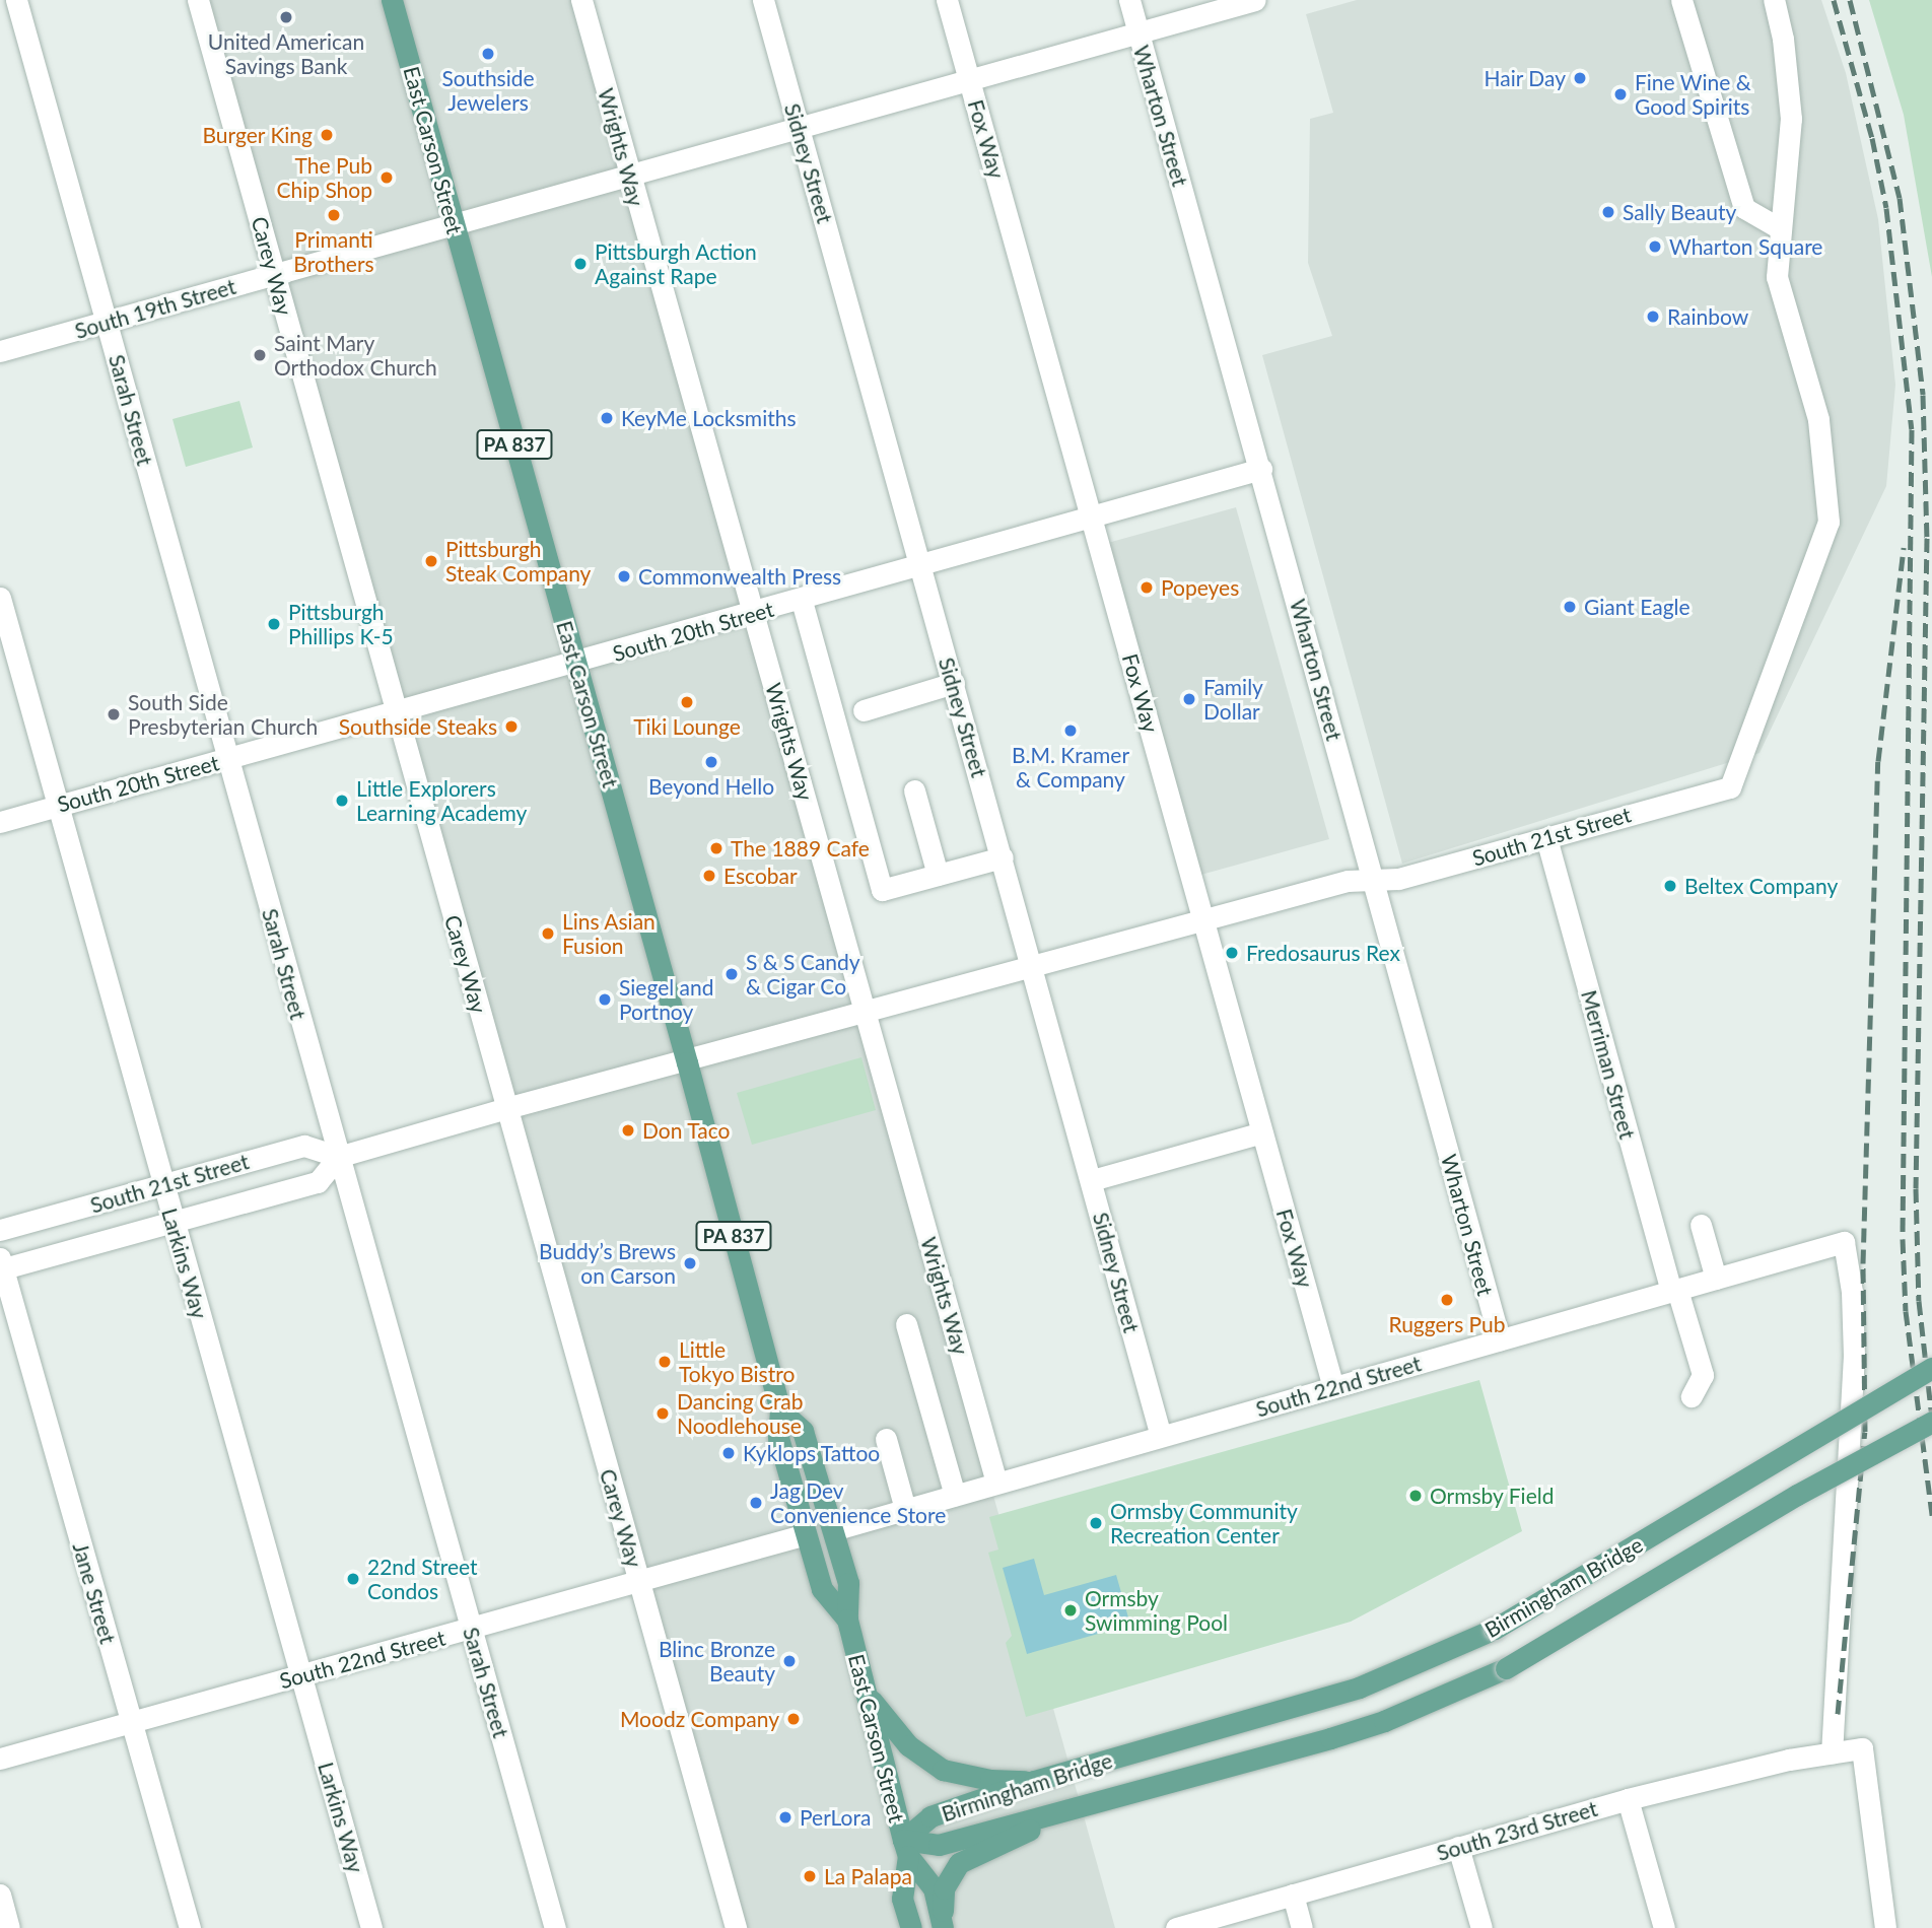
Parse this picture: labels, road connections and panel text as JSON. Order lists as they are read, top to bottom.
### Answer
{
  "streets": {
    "main road": ["East Carson Street", "PA 837", "Birmingham Bridge"],
    "street": [
      "Wharton Street",
      "Fox Way",
      "Wrights Way",
      "Sidney Street",
      "Carey Way",
      "South 19th Street",
      "Sarah Street",
      "South 20th Street",
      "South 21st Street",
      "Merriman Street",
      "Larkins Way",
      "South 22nd Street",
      "Jane Street",
      "South 23rd Street"
    ]
  },
  "crossings": [
    ["Wharton Street", "South 19th Street"],
    ["Wharton Street", "South 20th Street"],
    ["Wharton Street", "South 21st Street"],
    ["Wharton Street", "South 22nd Street"],
    ["Fox Way", "South 19th Street"],
    ["Fox Way", "South 20th Street"],
    ["Fox Way", "South 21st Street"],
    ["Fox Way", "South 22nd Street"],
    ["Wrights Way", "South 19th Street"],
    ["Wrights Way", "South 20th Street"],
    ["Wrights Way", "South 21st Street"],
    ["Wrights Way", "South 22nd Street"],
    ["East Carson Street", "South 19th Street"],
    ["East Carson Street", "South 20th Street"],
    ["East Carson Street", "South 21st Street"],
    ["East Carson Street", "South 22nd Street"],
    ["East Carson Street", "Birmingham Bridge"],
    ["Sidney Street", "South 19th Street"],
    ["Sidney Street", "South 20th Street"],
    ["Sidney Street", "South 21st Street"],
    ["Sidney Street", "South 22nd Street"],
    ["Carey Way", "South 19th Street"],
    ["Carey Way", "South 20th Street"],
    ["Carey Way", "South 21st Street"],
    ["Carey Way", "South 22nd Street"],
    ["South 19th Street", "Sarah Street"],
    ["Sarah Street", "South 20th Street"],
    ["Sarah Street", "South 21st Street"],
    ["Sarah Street", "South 22nd Street"],
    ["South 20th Street", "Larkins Way"],
    ["South 21st Street", "Merriman Street"],
    ["South 21st Street", "Larkins Way"],
    ["South 21st Street", "Jane Street"],
    ["Merriman Street", "South 22nd Street"],
    ["Larkins Way", "South 22nd Street"],
    ["South 22nd Street", "Jane Street"],
    ["South 22nd Street", "South 23rd Street"]
  ],
  "places": [
    "United American Savings Bank",
    "Southside Jewelers",
    "Hair Day",
    "Fine Wine & Good Spirits",
    "Burger King",
    "The Pub Chip Shop",
    "Sally Beauty",
    "Primanti Brothers",
    "Wharton Square",
    "Pittsburgh Action Against Rape",
    "Rainbow",
    "Saint Mary Orthodox Church",
    "KeyMe Locksmiths",
    "Pittsburgh Steak Company",
    "Commonwealth Press",
    "Popeyes",
    "Giant Eagle",
    "Pittsburgh Phillips K-5",
    "Family Dollar",
    "Tiki Lounge",
    "South Side Presbyterian Church",
    "Southside Steaks",
    "B.M. Kramer & Company",
    "Beyond Hello",
    "Little Explorers Learning Academy",
    "The 1889 Cafe",
    "Escobar",
    "Beltex Company",
    "Lins Asian Fusion",
    "Fredosaurus Rex",
    "S & S Candy & Cigar Co",
    "Siegel and Portnoy",
    "Don Taco",
    "Buddy’s Brews on Carson",
    "Ruggers Pub",
    "Little Tokyo Bistro",
    "Dancing Crab Noodlehouse",
    "Kyklops Tattoo",
    "Ormsby Field",
    "Jag Dev Convenience Store",
    "Ormsby Community Recreation Center",
    "22nd Street Condos",
    "Ormsby Swimming Pool",
    "Blinc Bronze Beauty",
    "Moodz Company",
    "PerLora",
    "La Palapa"
  ]
}
